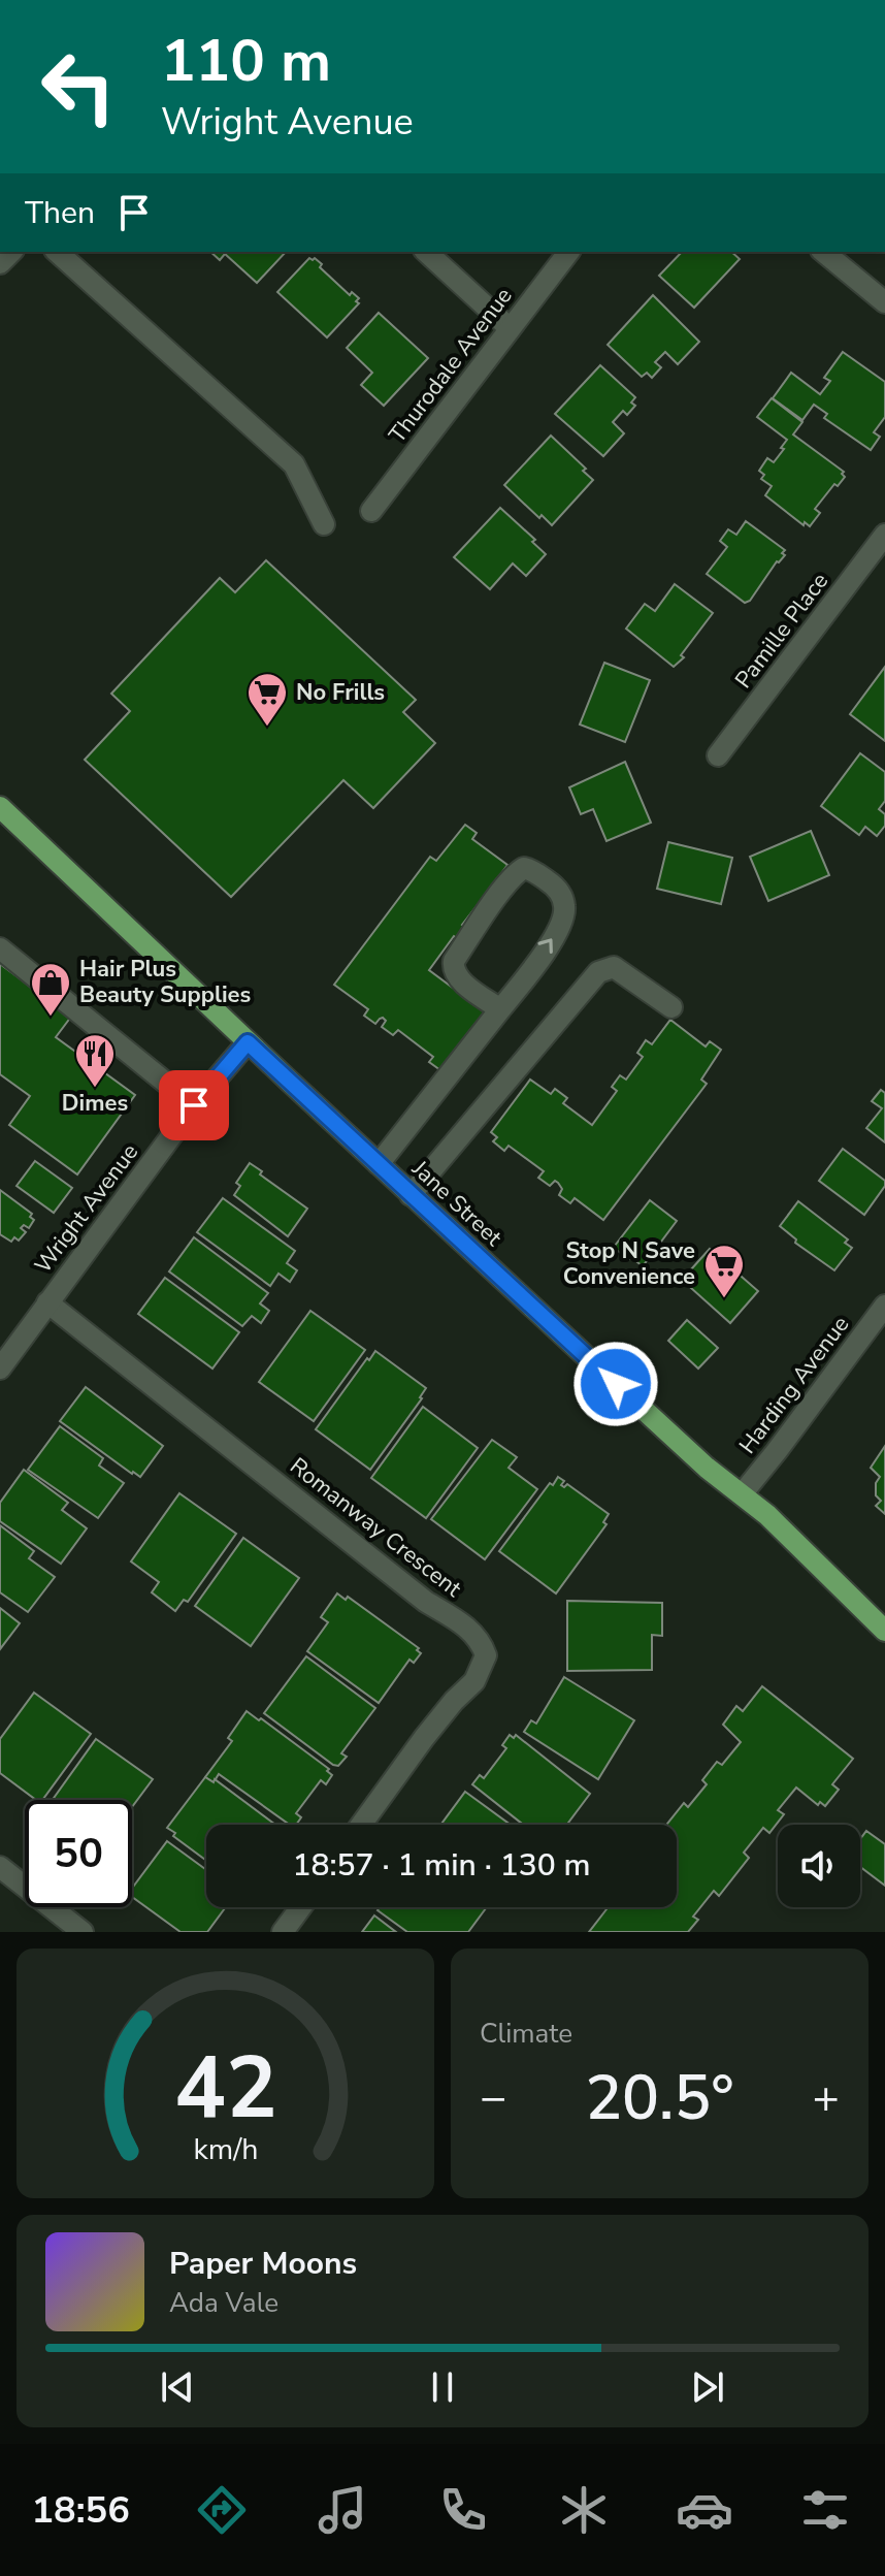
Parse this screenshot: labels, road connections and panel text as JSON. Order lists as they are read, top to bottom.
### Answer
{
  "streets": {
    "main road": ["Jane Street"],
    "street": [
      "Thurodale Avenue",
      "Pamille Place",
      "Wright Avenue",
      "Harding Avenue",
      "Romanway Crescent"
    ]
  },
  "crossings": [
    ["Jane Street", "Wright Avenue"],
    ["Jane Street", "Harding Avenue"],
    ["Wright Avenue", "Romanway Crescent"]
  ],
  "places": {
    "supermarket": ["No Frills", "Stop N Save Convenience"],
    "shop": ["Hair Plus Beauty Supplies"],
    "restaurant": ["Dimes"]
  },
  "page": {
    "turn": ["110 m", "Wright Avenue"],
    "then": "Then",
    "limit": "50",
    "trip": "18:57 · 1 min · 130 m",
    "tile": "Climate",
    "heat": ["−", "20.5°", "+"],
    "song": ["Paper Moons", "Ada Vale"],
    "tabs": "18:56",
    "gauge": ["42", "km/h"]
  }
}
